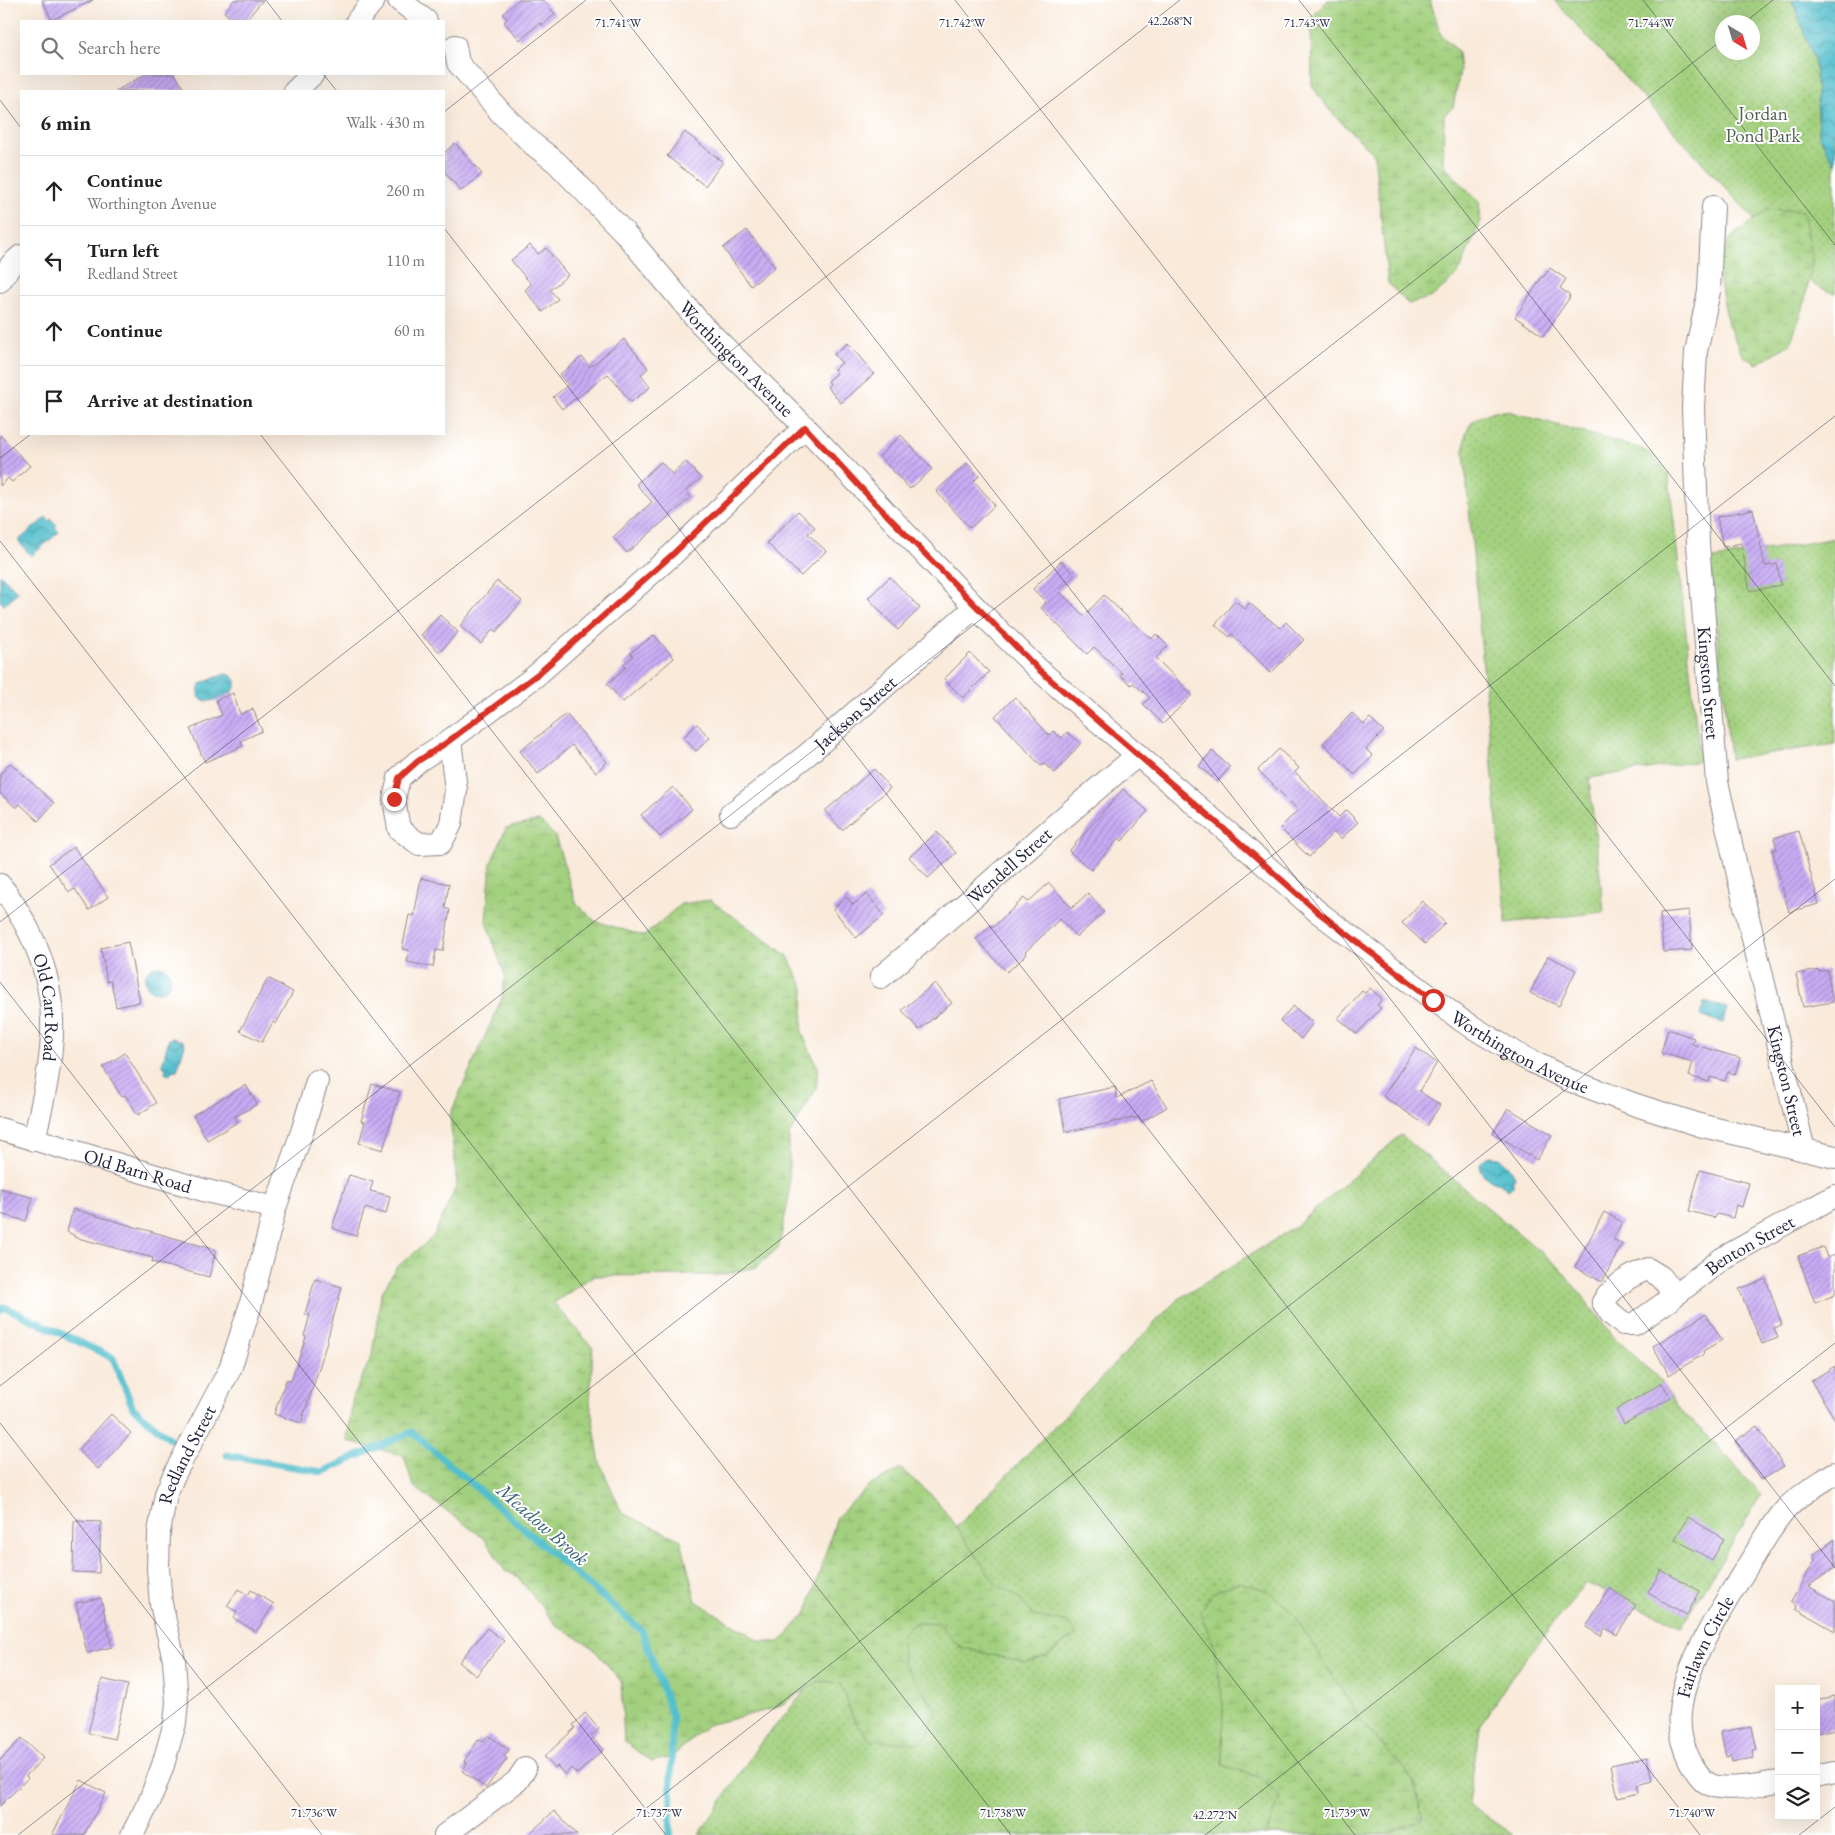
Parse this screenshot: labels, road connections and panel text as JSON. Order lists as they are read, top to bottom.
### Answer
{
  "streets": {
    "street": [
      "Worthington Avenue",
      "Kingston Street",
      "Jackson Street",
      "Wendell Street",
      "Old Cart Road",
      "Old Barn Road",
      "Benton Street",
      "Redland Street",
      "Fairlawn Circle"
    ]
  },
  "crossings": [
    ["Worthington Avenue", "Kingston Street"],
    ["Worthington Avenue", "Jackson Street"],
    ["Worthington Avenue", "Wendell Street"],
    ["Old Cart Road", "Old Barn Road"],
    ["Old Barn Road", "Redland Street"]
  ],
  "water": ["Meadow Brook"],
  "parks": ["Jordan Pond Park"],
  "north": "bottom right",
  "page": {
    "search": "Search here",
    "heading": ["6 min", "Walk · 430 m"],
    "list": [
      ["Continue", "Worthington Avenue", "260 m"],
      ["Turn left", "Redland Street", "110 m"],
      ["Continue", "60 m"],
      "Arrive at destination"
    ],
    "map_buttons": ["+", "−"]
  },
  "coordinates": [
    "42.268°N",
    "71.741°W",
    "71.742°W",
    "71.743°W",
    "71.744°W",
    "71.736°W",
    "71.737°W",
    "71.738°W",
    "71.739°W",
    "71.740°W",
    "42.272°N"
  ]
}
